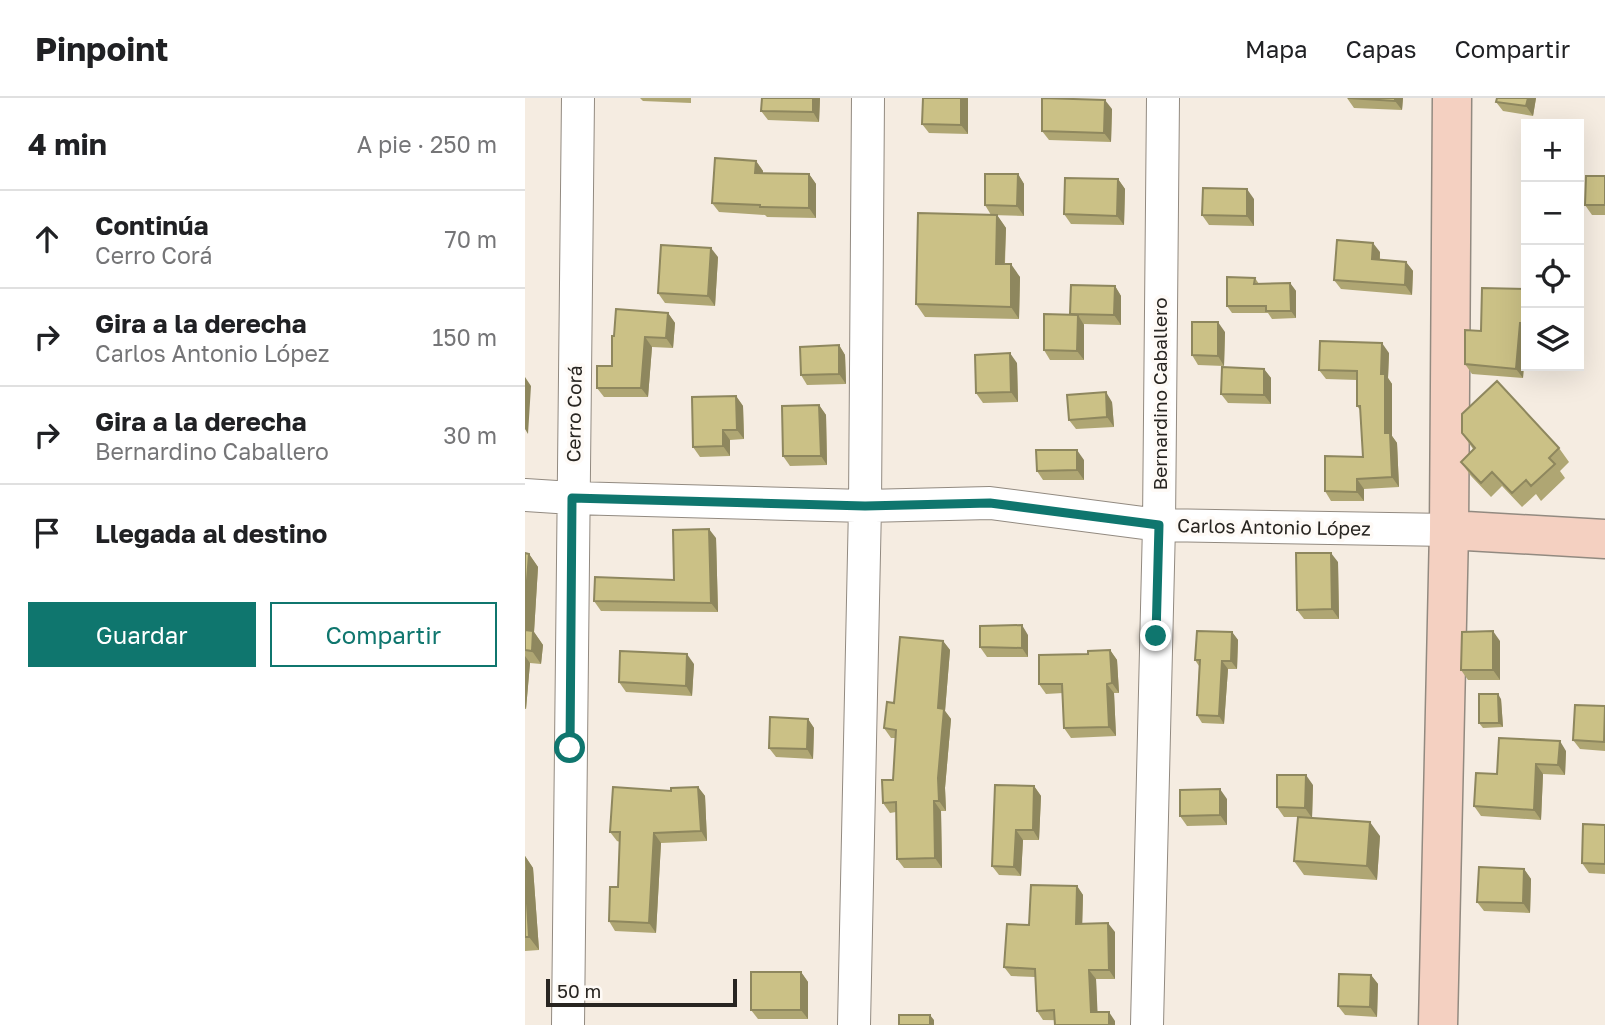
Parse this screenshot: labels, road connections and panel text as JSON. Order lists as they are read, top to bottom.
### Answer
{
  "streets": {
    "street": ["Bernardino Caballero", "Cerro Corá", "Carlos Antonio López"]
  },
  "crossings": [
    ["Bernardino Caballero", "Carlos Antonio López"],
    ["Cerro Corá", "Carlos Antonio López"]
  ],
  "scale_bar": "50 m",
  "page": {
    "header": "Pinpoint",
    "nav": ["Mapa", "Capas", "Compartir"],
    "heading": ["4 min", "A pie · 250 m"],
    "map_buttons": ["+", "−"],
    "list": [
      ["Continúa", "Cerro Corá", "70 m"],
      ["Gira a la derecha", "Carlos Antonio López", "150 m"],
      ["Gira a la derecha", "Bernardino Caballero", "30 m"],
      "Llegada al destino"
    ],
    "buttons": ["Guardar", "Compartir"],
    "scale": "50 m"
  }
}
